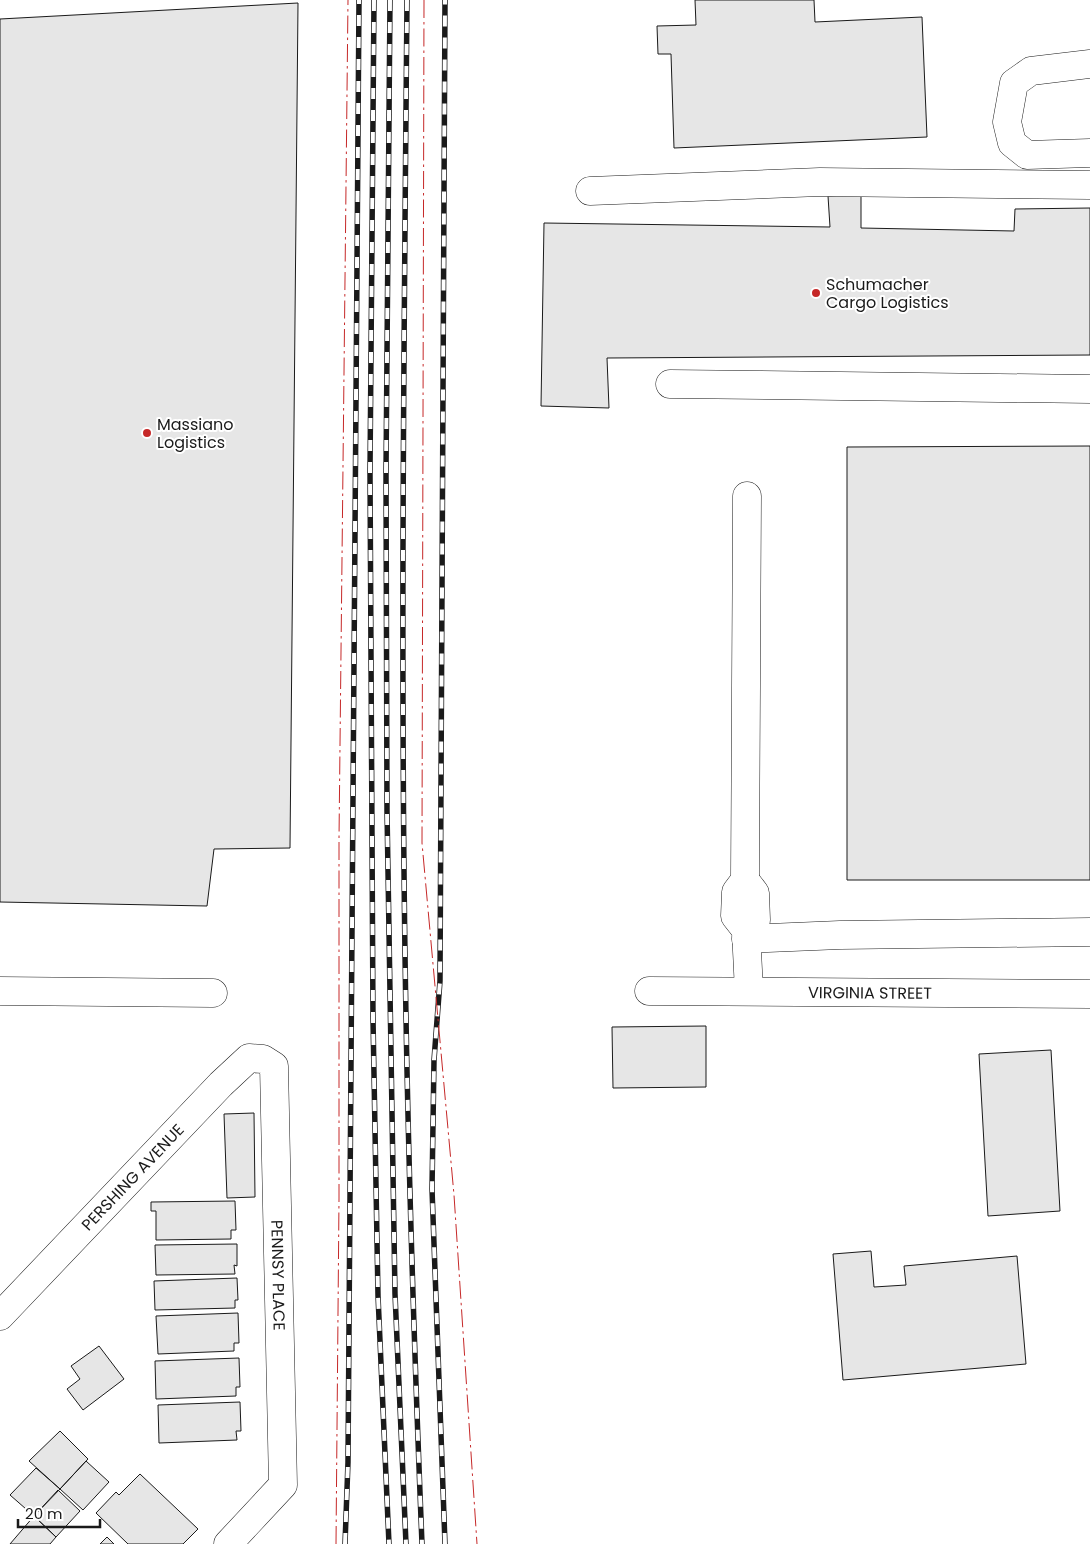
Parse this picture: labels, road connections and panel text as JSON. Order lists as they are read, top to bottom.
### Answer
{
  "streets": {
    "street": ["VIRGINIA STREET", "PERSHING AVENUE", "PENNSY PLACE"]
  },
  "crossings": [
    ["PERSHING AVENUE", "PENNSY PLACE"]
  ],
  "places": ["Schumacher Cargo Logistics", "Massiano Logistics"],
  "scale_bar": "20 m"
}
